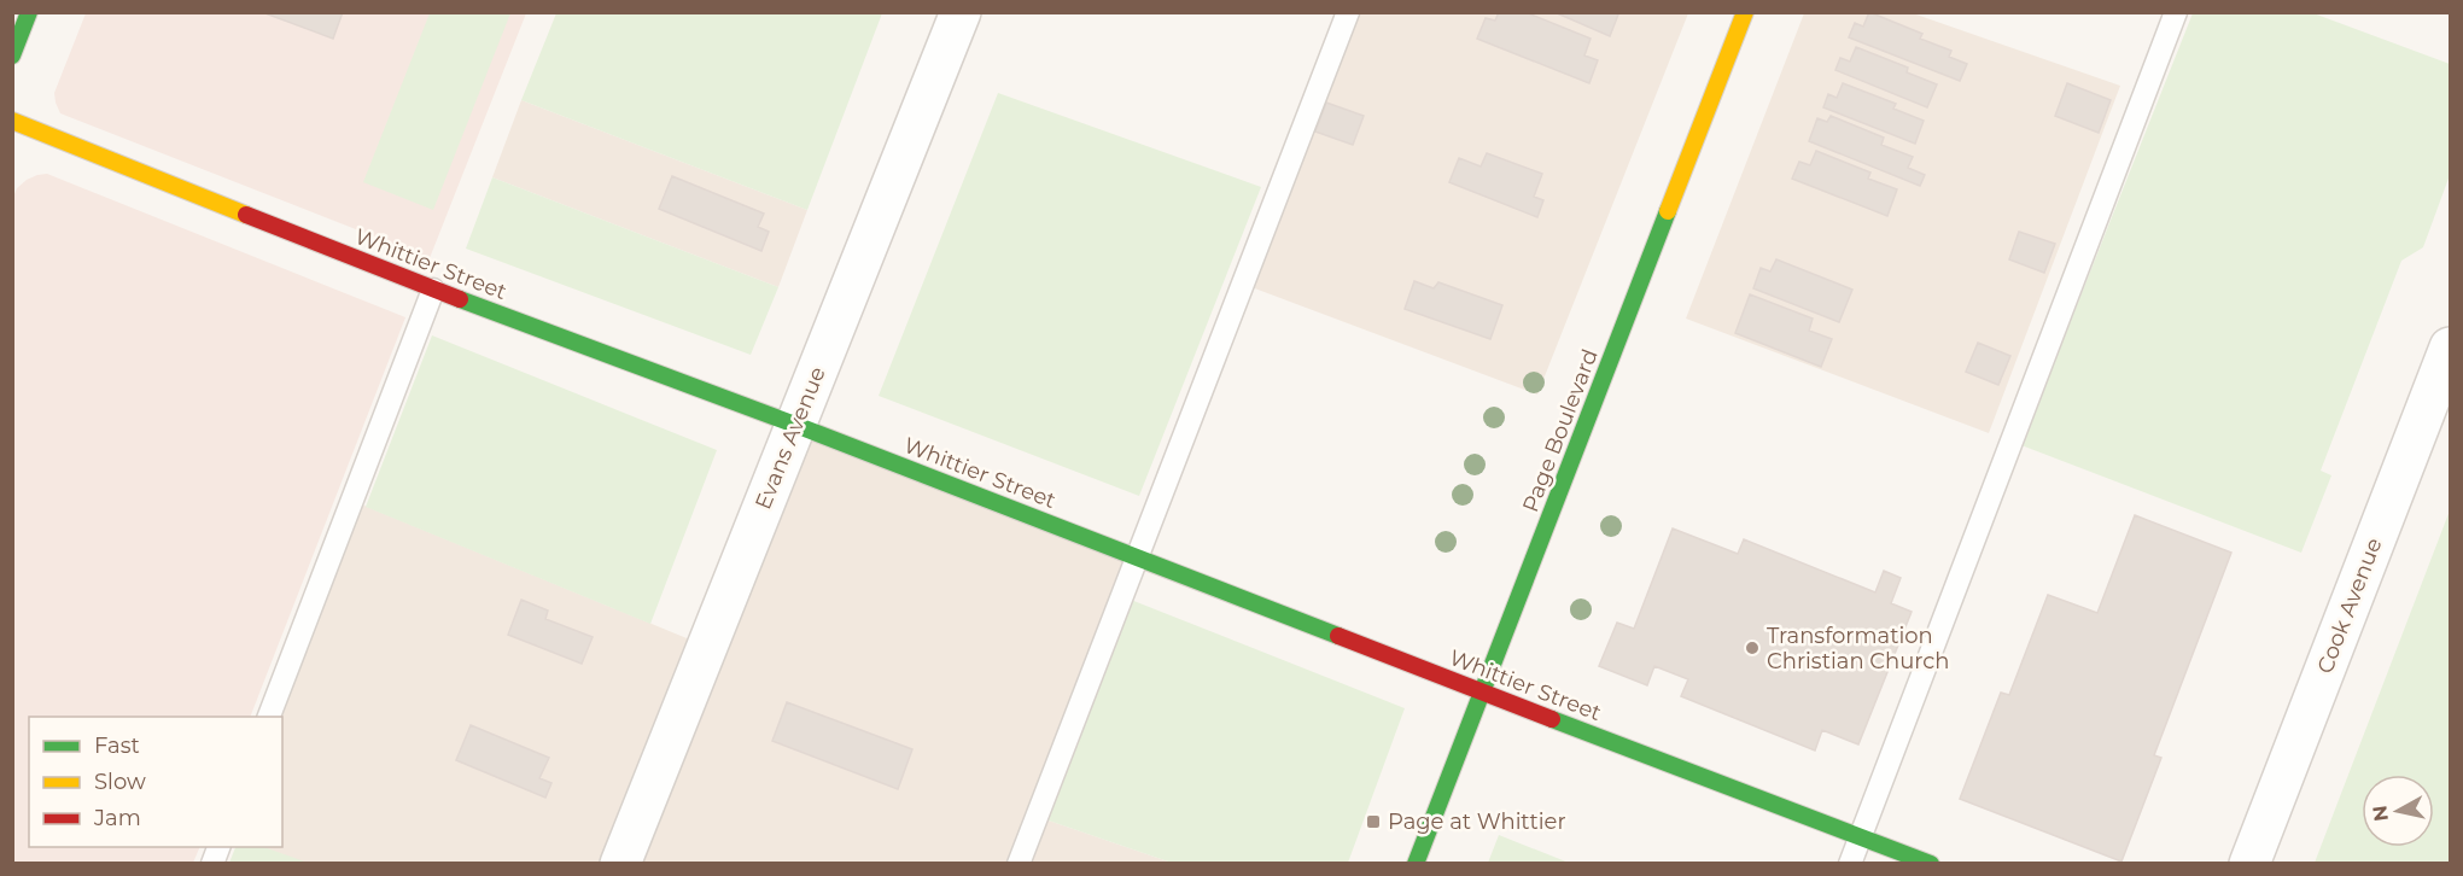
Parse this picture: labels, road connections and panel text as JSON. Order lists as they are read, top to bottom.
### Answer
{
  "streets": {
    "street": [
      "Whittier Street",
      "Page Boulevard",
      "Evans Avenue",
      "Cook Avenue"
    ]
  },
  "crossings": [
    ["Whittier Street", "Page Boulevard"],
    ["Whittier Street", "Evans Avenue"]
  ],
  "places": {
    "other": ["Transformation Christian Church"],
    "transit": ["Page at Whittier"]
  },
  "legend": ["Fast", "Slow", "Jam"],
  "north": "left"
}
